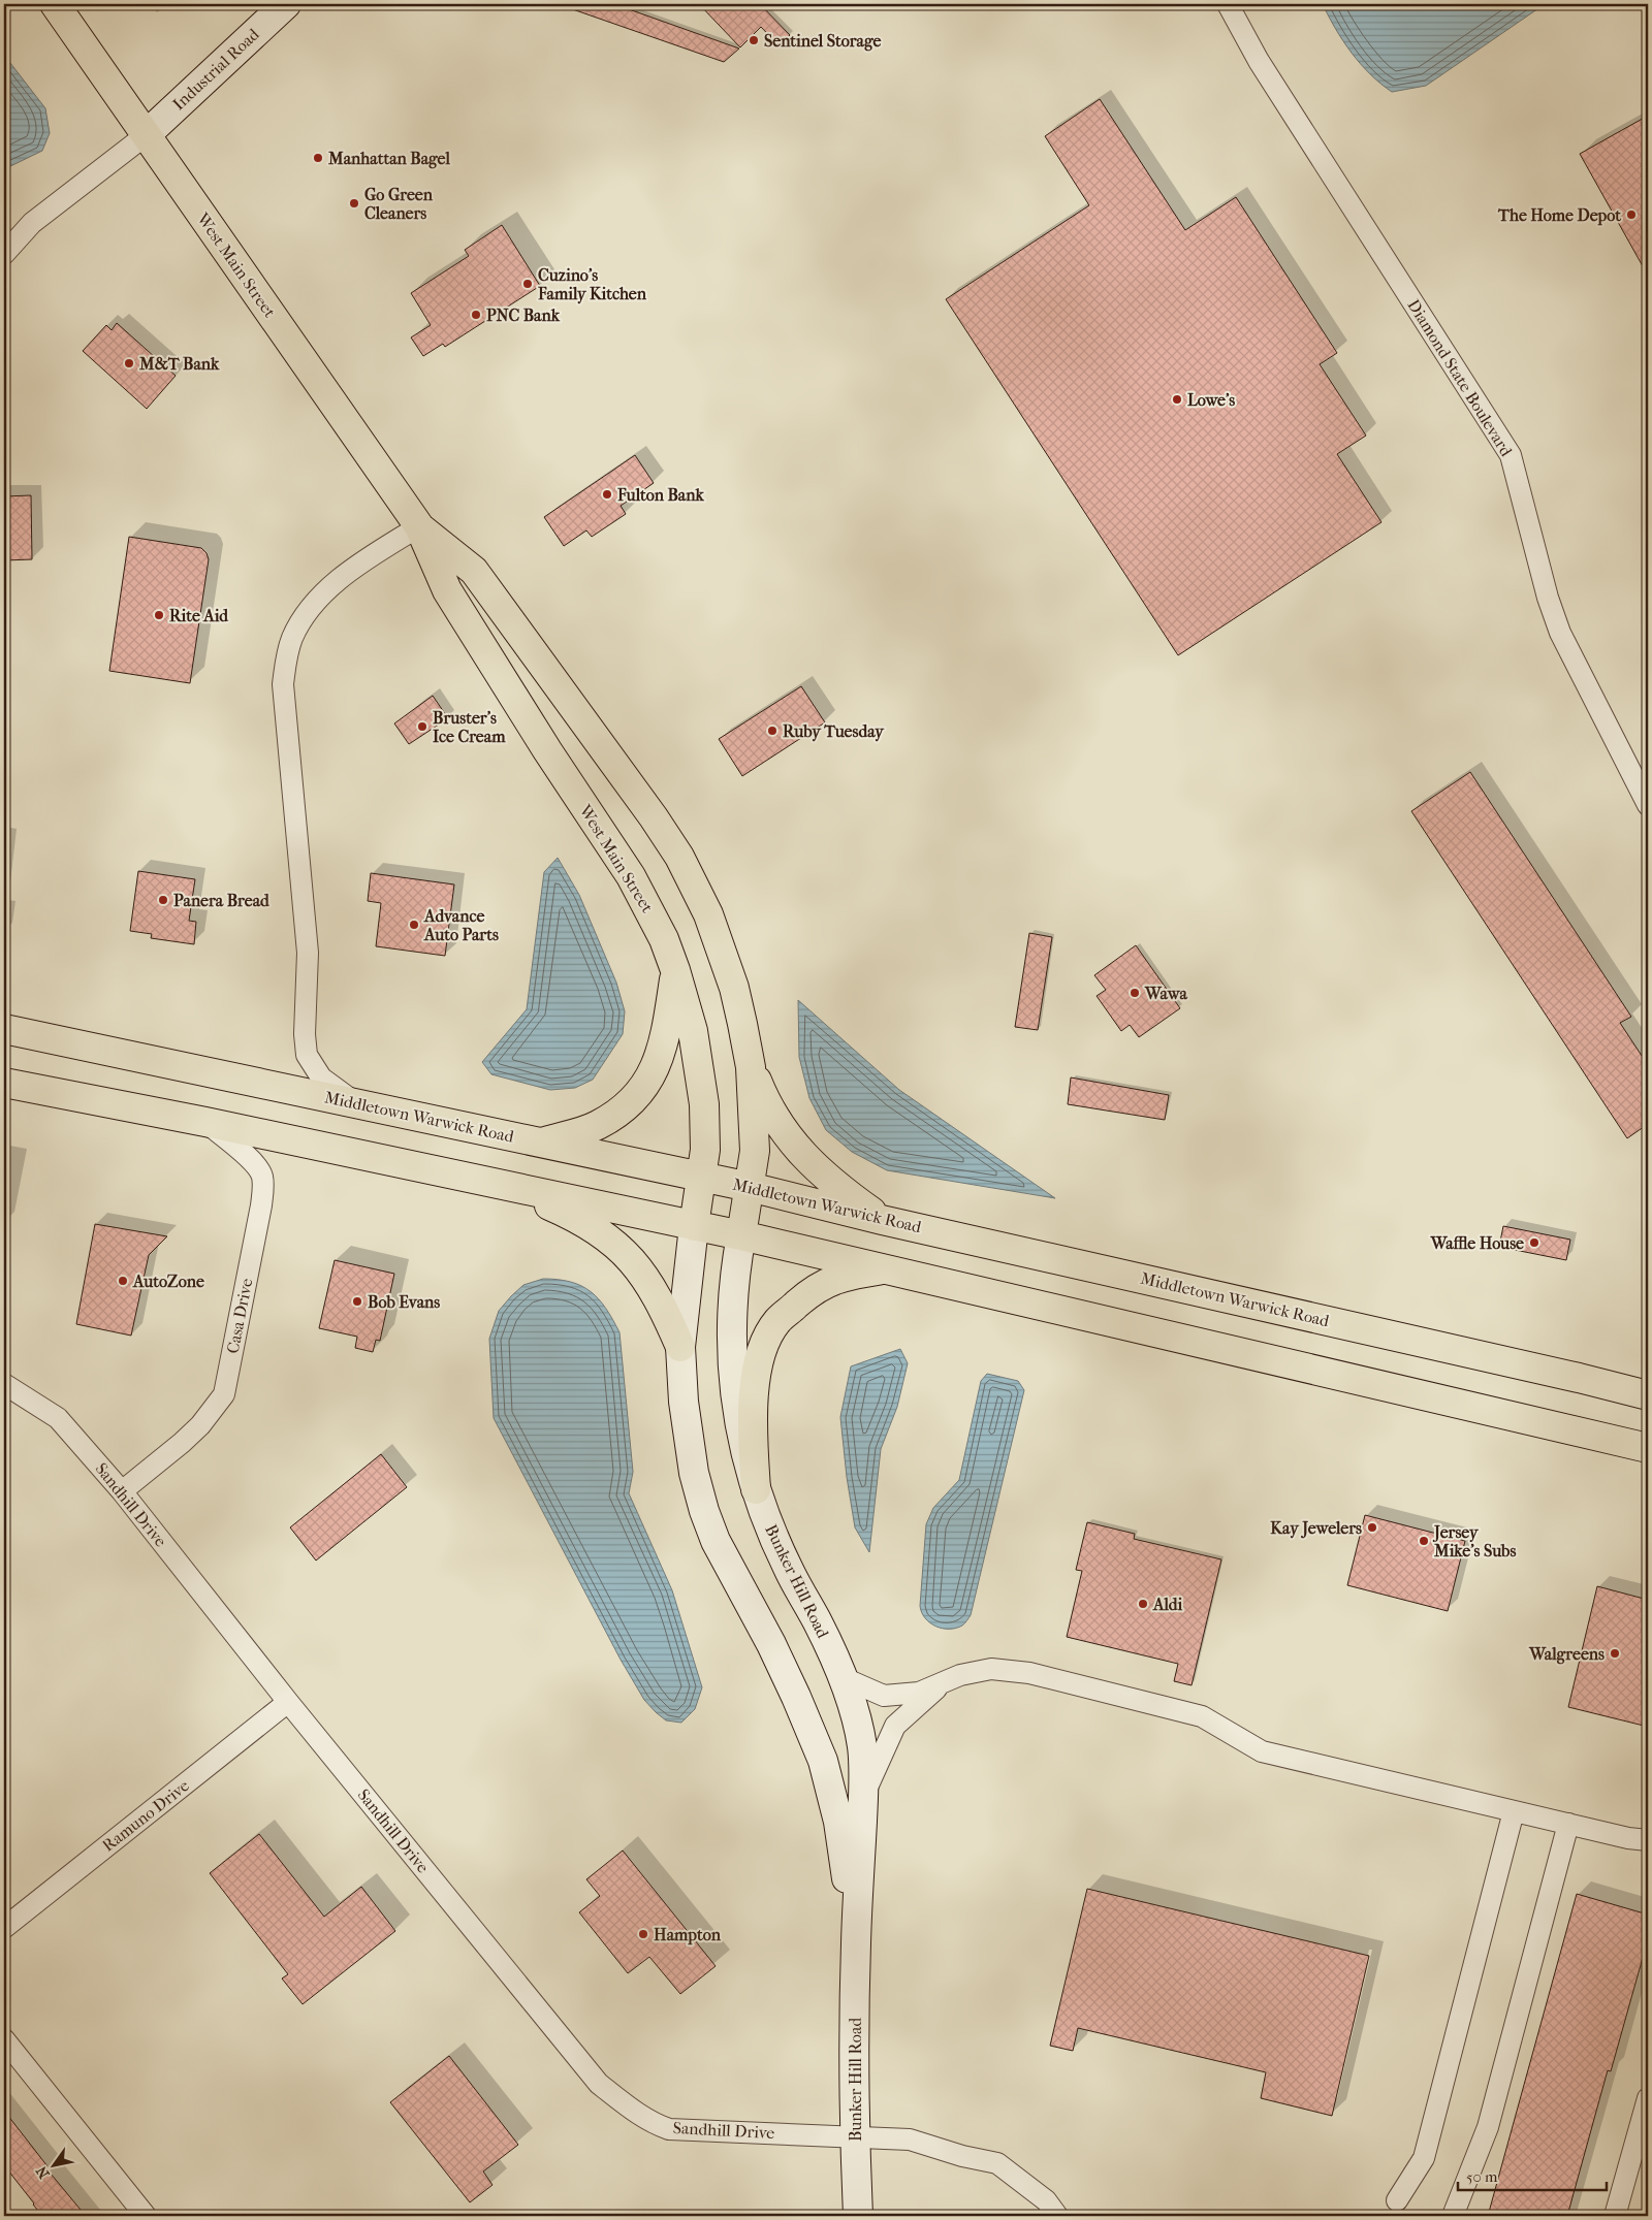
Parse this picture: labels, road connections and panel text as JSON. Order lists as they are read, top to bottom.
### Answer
{
  "streets": {
    "main road": [
      "Industrial Road",
      "West Main Street",
      "Middletown Warwick Road",
      "Bunker Hill Road"
    ],
    "street": [
      "Diamond State Boulevard",
      "Casa Drive",
      "Sandhill Drive",
      "Ramuno Drive"
    ]
  },
  "crossings": [
    ["Industrial Road", "West Main Street"],
    ["West Main Street", "Middletown Warwick Road"],
    ["West Main Street", "Bunker Hill Road"],
    ["Middletown Warwick Road", "Bunker Hill Road"],
    ["Casa Drive", "Sandhill Drive"],
    ["Sandhill Drive", "Bunker Hill Road"],
    ["Sandhill Drive", "Ramuno Drive"]
  ],
  "places": [
    "Sentinel Storage",
    "Manhattan Bagel",
    "Go Green Cleaners",
    "The Home Depot",
    "Cuzino's Family Kitchen",
    "PNC Bank",
    "M&T Bank",
    "Lowe's",
    "Fulton Bank",
    "Rite Aid",
    "Bruster's Ice Cream",
    "Ruby Tuesday",
    "Panera Bread",
    "Advance Auto Parts",
    "Wawa",
    "Waffle House",
    "AutoZone",
    "Bob Evans",
    "Kay Jewelers",
    "Jersey Mike's Subs",
    "Aldi",
    "Walgreens",
    "Hampton"
  ],
  "scale_bar": "50 m",
  "north": "bottom left"
}
